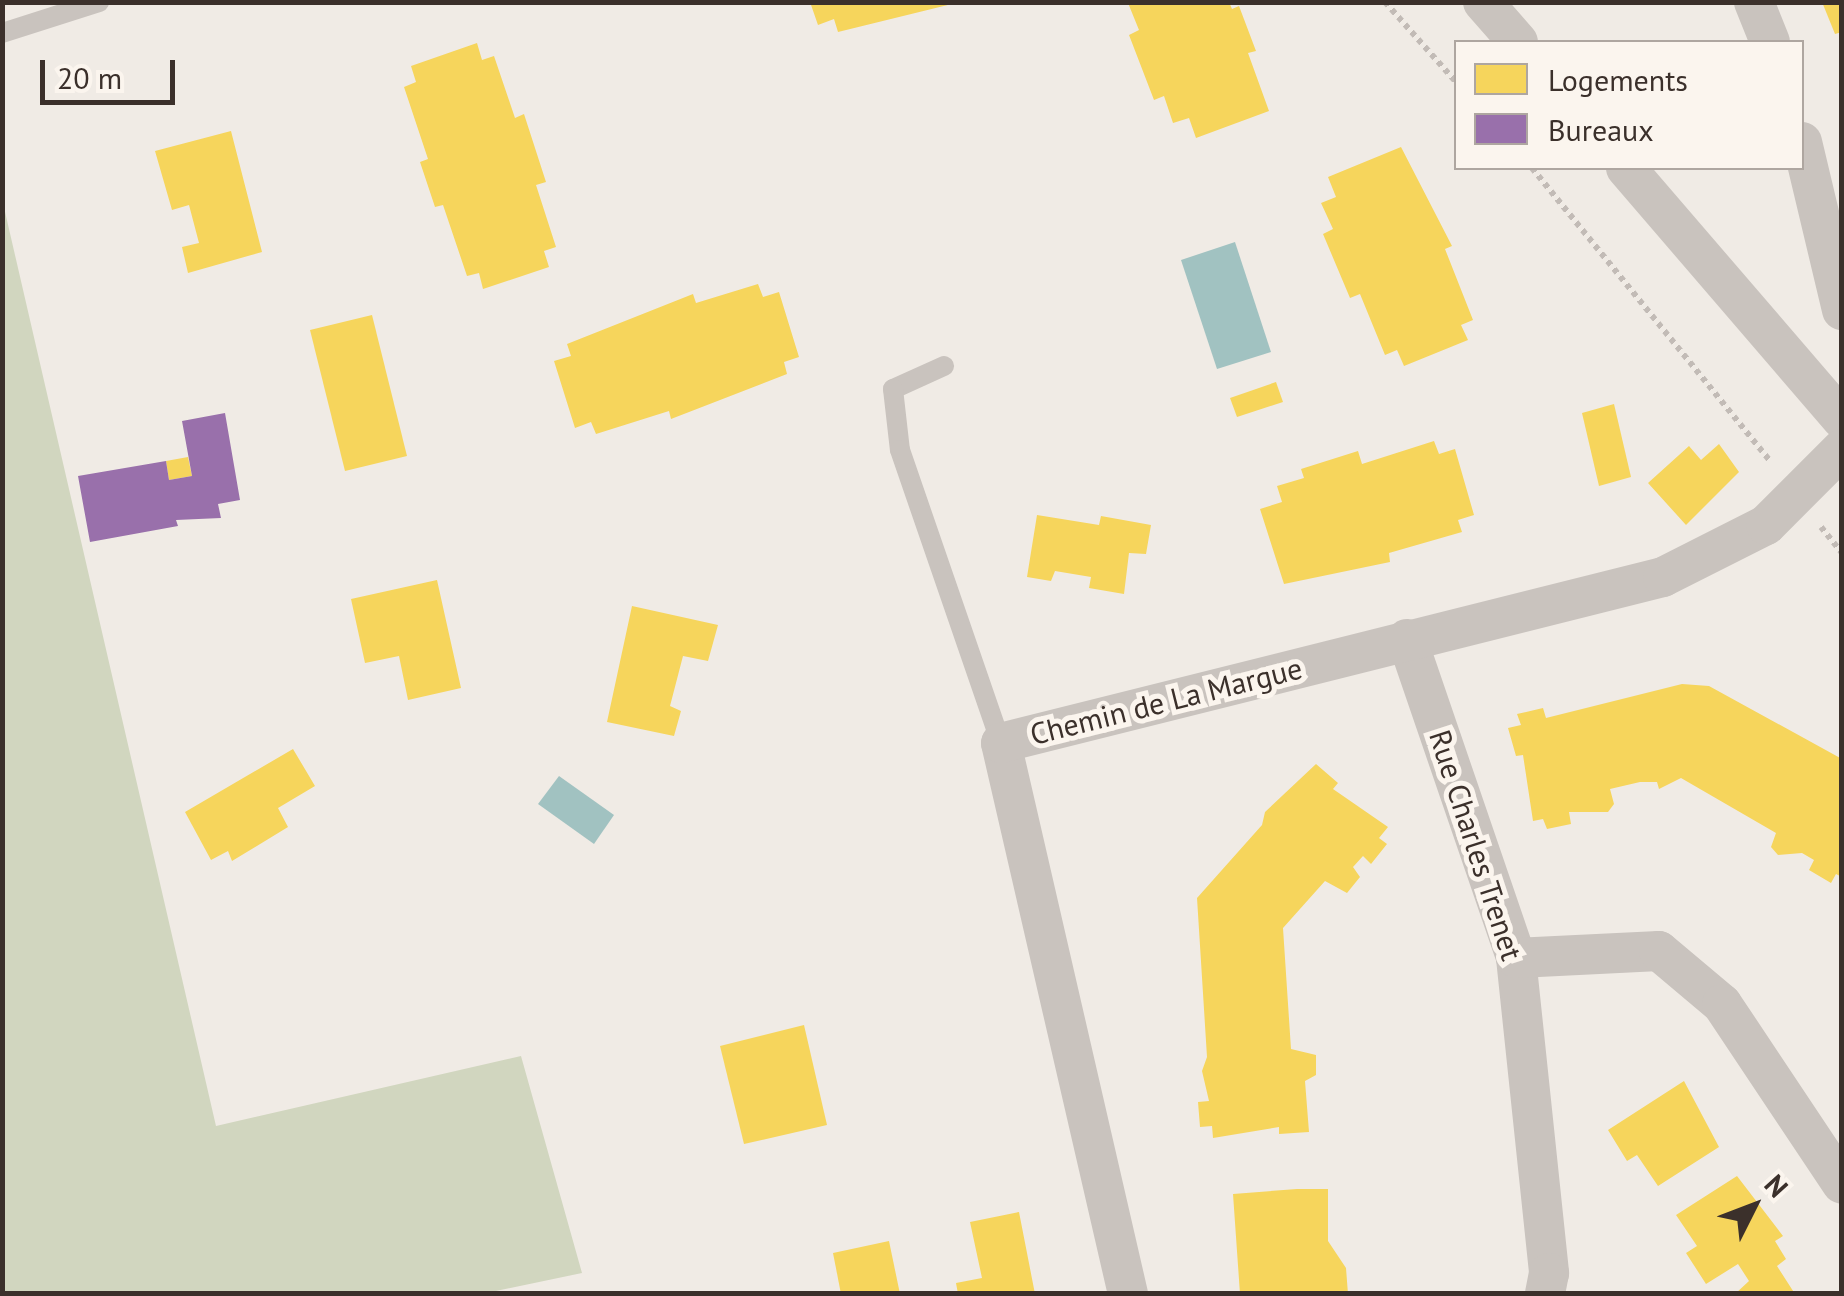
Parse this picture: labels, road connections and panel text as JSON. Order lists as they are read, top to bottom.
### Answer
{
  "streets": {
    "street": ["Chemin de La Margue", "Rue Charles Trenet"]
  },
  "crossings": [
    ["Chemin de La Margue", "Rue Charles Trenet"]
  ],
  "legend": ["Logements", "Bureaux"],
  "scale_bar": "20 m",
  "north": "top right"
}
